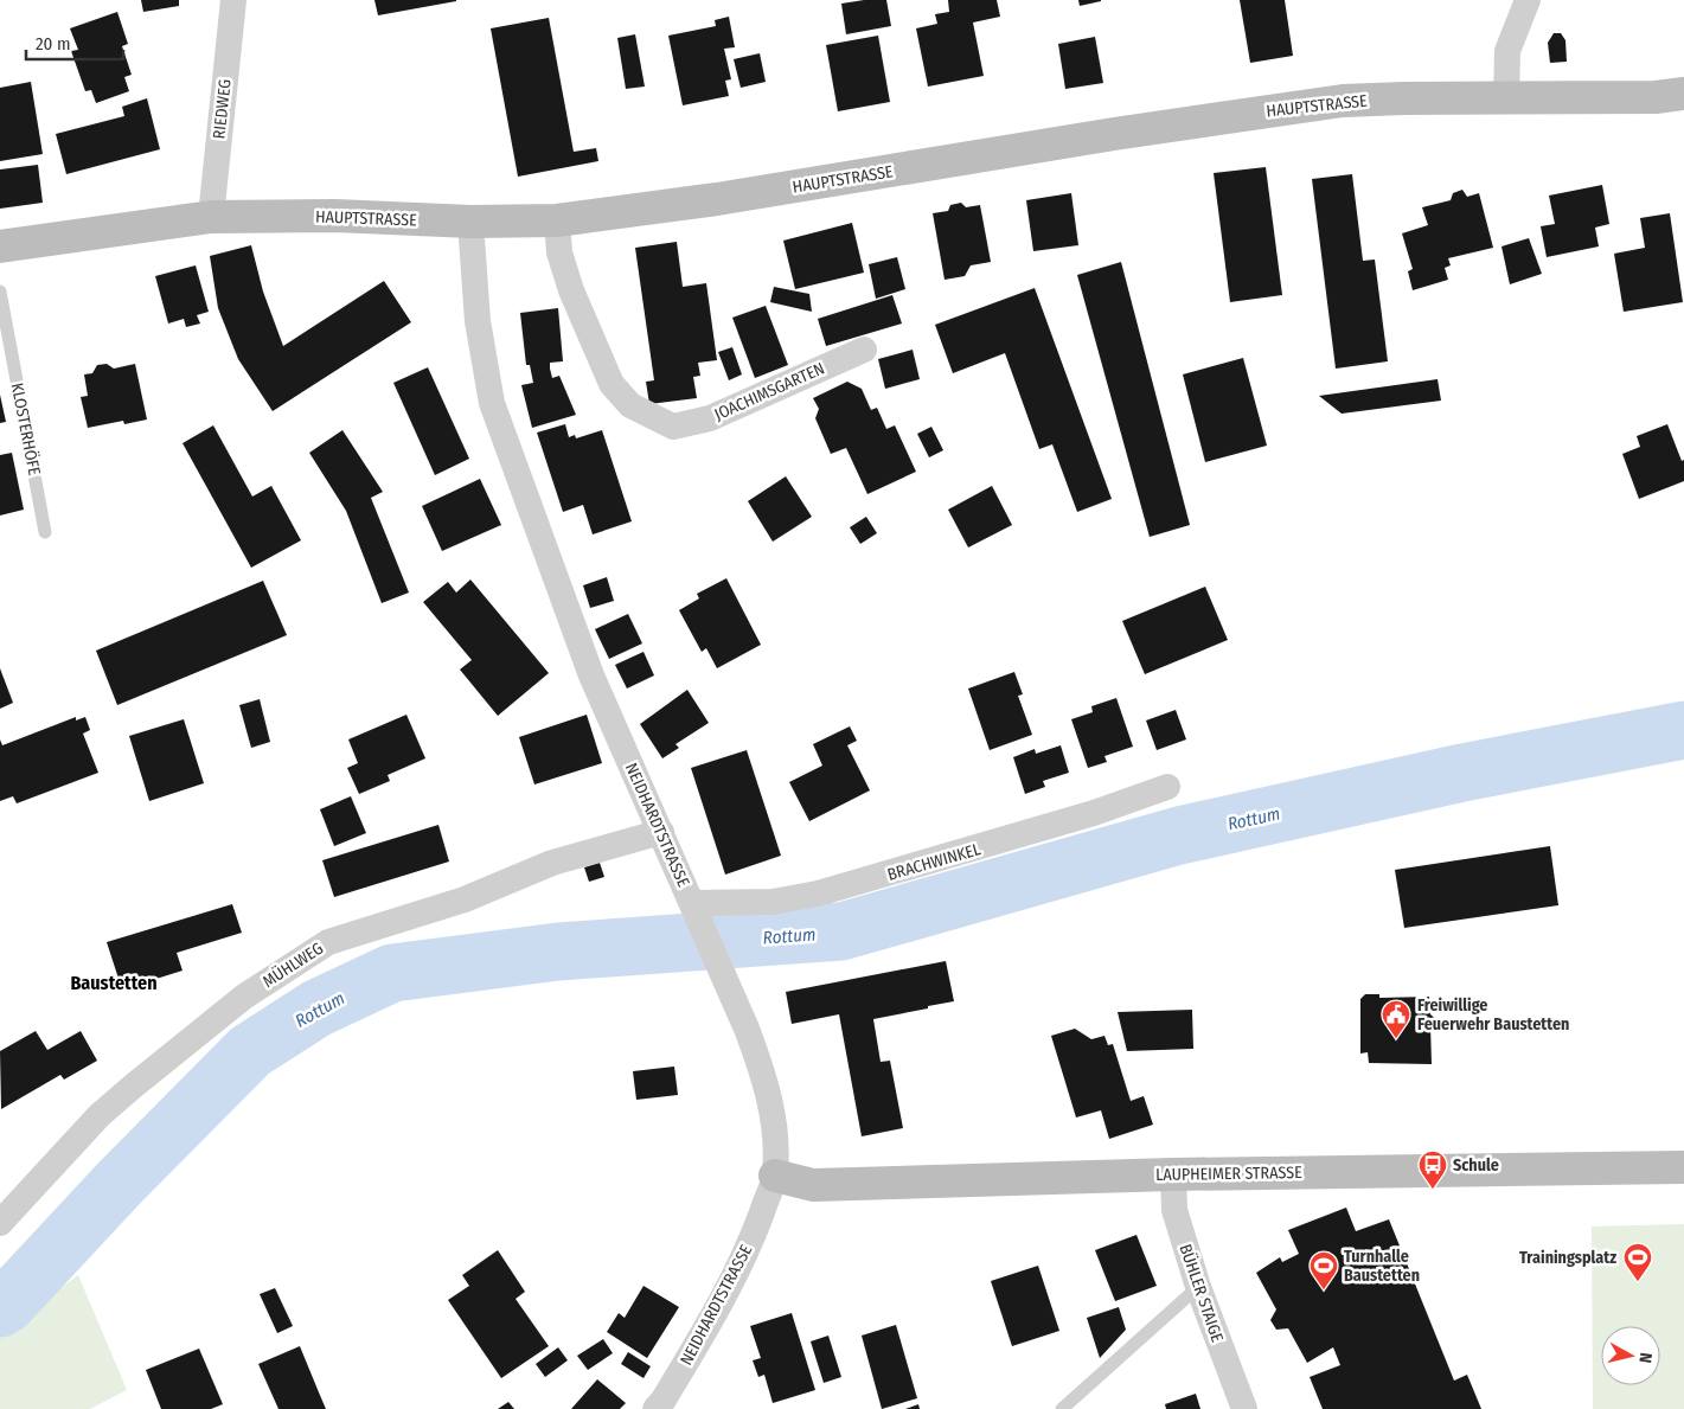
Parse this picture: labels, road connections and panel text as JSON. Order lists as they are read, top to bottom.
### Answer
{
  "streets": {
    "main road": ["HAUPTSTRASSE", "LAUPHEIMER STRASSE"],
    "street": [
      "RIEDWEG",
      "JOACHIMSGARTEN",
      "NEIDHARDTSTRASSE",
      "BRACHWINKEL",
      "MÜHLWEG",
      "BÜHLER STAIGE"
    ],
    "lane": ["KLOSTERHÖFE"]
  },
  "crossings": [
    ["HAUPTSTRASSE", "RIEDWEG"],
    ["HAUPTSTRASSE", "JOACHIMSGARTEN"],
    ["HAUPTSTRASSE", "NEIDHARDTSTRASSE"],
    ["NEIDHARDTSTRASSE", "BRACHWINKEL"],
    ["NEIDHARDTSTRASSE", "MÜHLWEG"],
    ["NEIDHARDTSTRASSE", "LAUPHEIMER STRASSE"],
    ["LAUPHEIMER STRASSE", "BÜHLER STAIGE"]
  ],
  "districts": ["Baustetten"],
  "water": ["Rottum"],
  "places": {
    "public building": ["Freiwillige Feuerwehr Baustetten"],
    "bus stop": ["Schule"],
    "sports": ["Trainingsplatz", "Turnhalle Baustetten"]
  },
  "scale_bar": "20 m",
  "north": "right"
}
